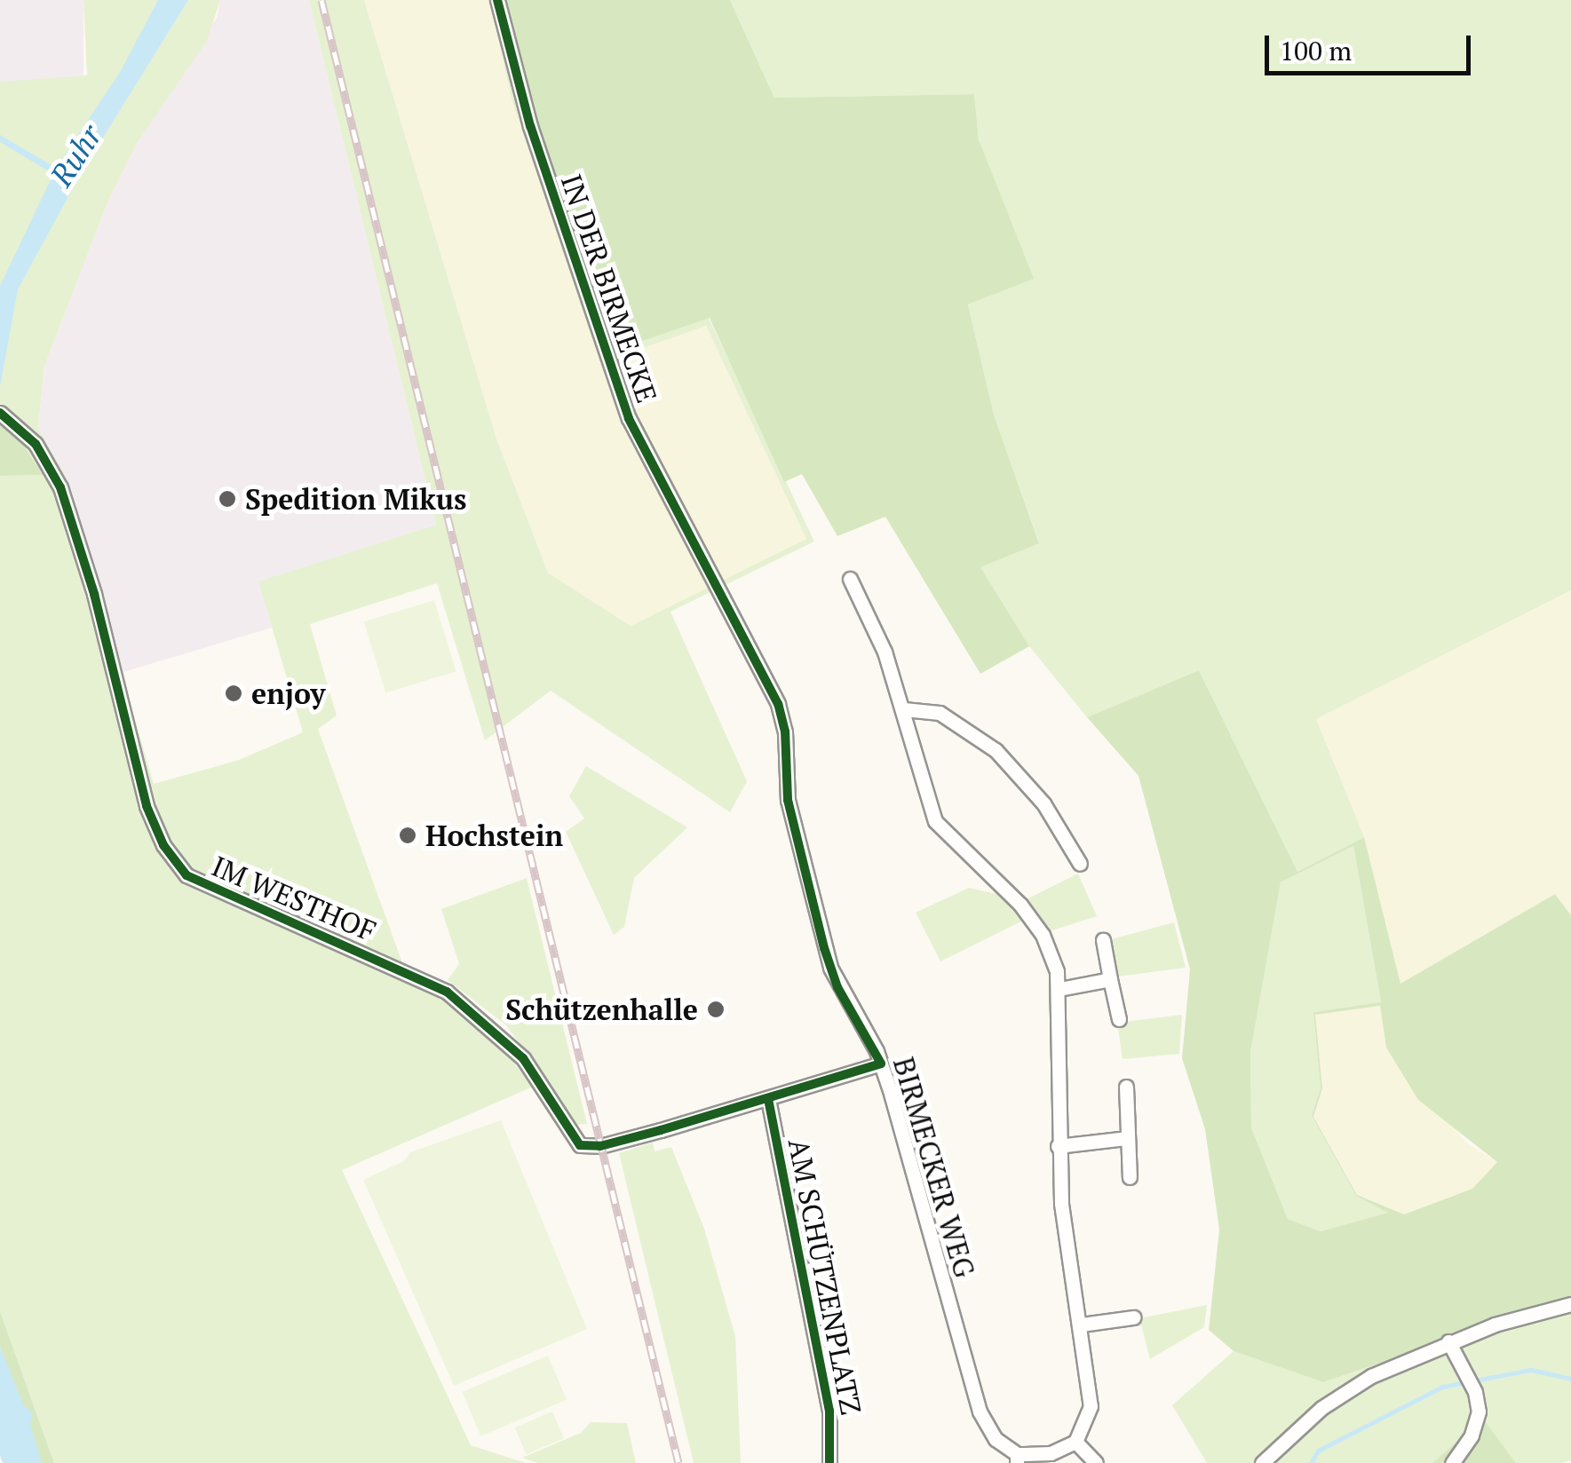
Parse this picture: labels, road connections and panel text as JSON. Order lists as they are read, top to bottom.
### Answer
{
  "streets": {
    "street": [
      "IN DER BIRMECKE",
      "IM WESTHOF",
      "BIRMECKER WEG",
      "AM SCHÜTZENPLATZ"
    ]
  },
  "crossings": [
    ["IN DER BIRMECKE", "BIRMECKER WEG"],
    ["IM WESTHOF", "AM SCHÜTZENPLATZ"]
  ],
  "water": ["Ruhr"],
  "places": [
    "Spedition Mikus",
    "enjoy",
    "Hochstein",
    "Schützenhalle"
  ],
  "scale_bar": "100 m"
}
